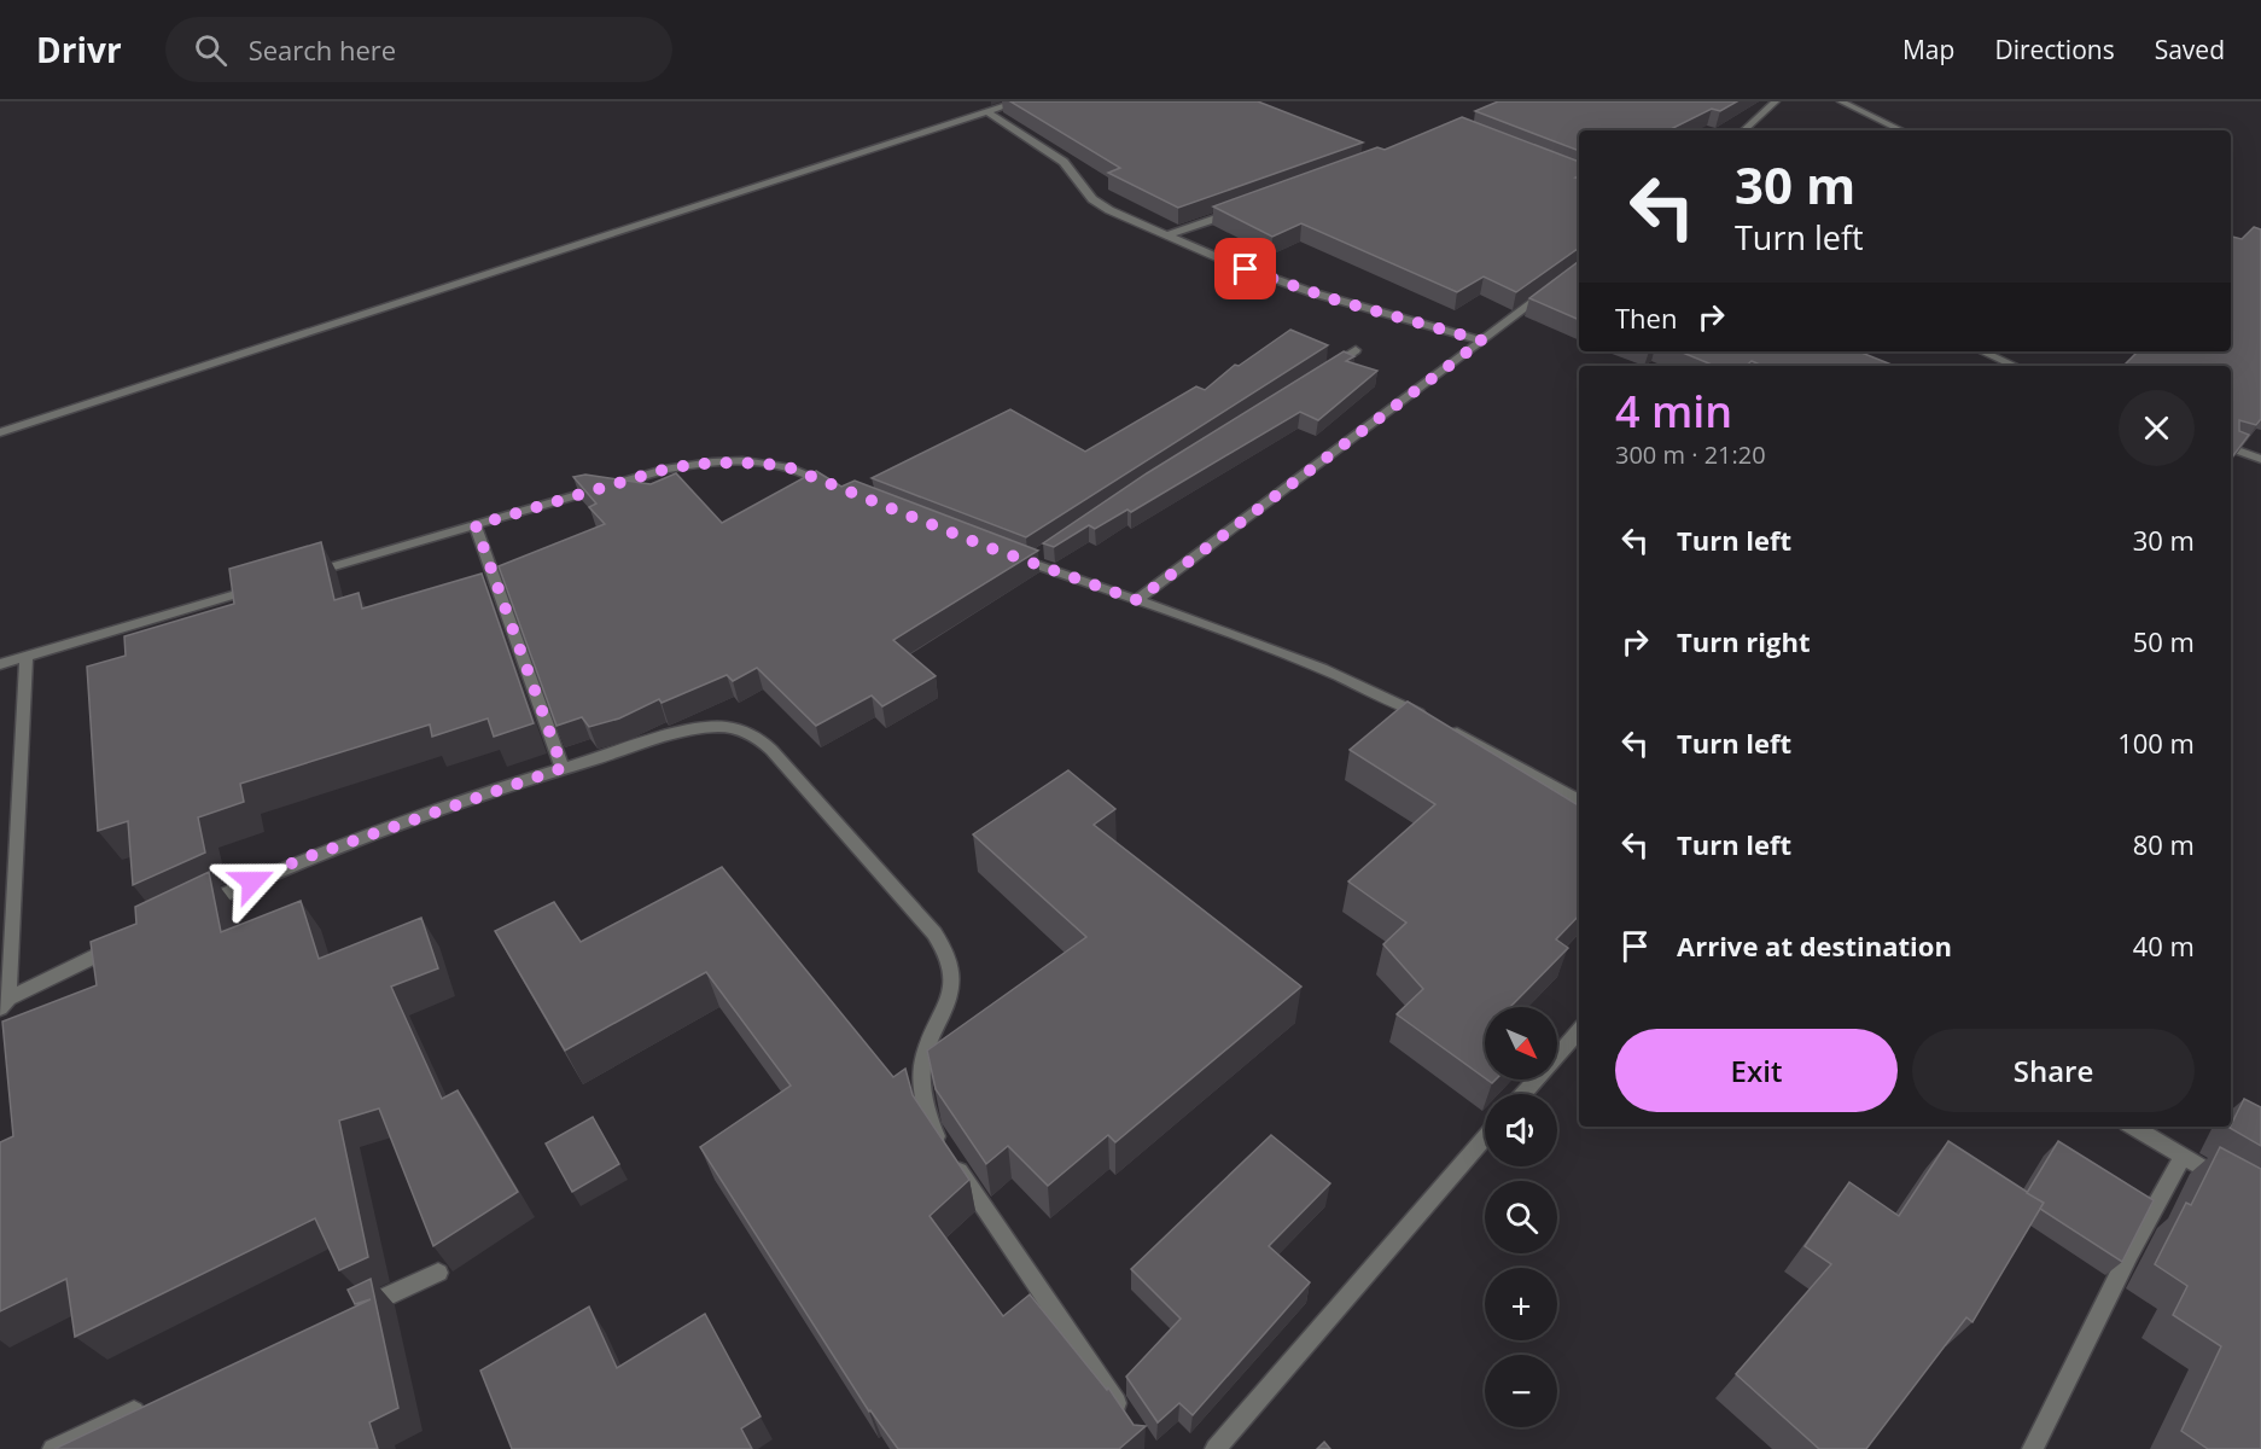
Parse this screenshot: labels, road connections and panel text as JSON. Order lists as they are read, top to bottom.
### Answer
{
  "north": "bottom right",
  "page": {
    "header": "Drivr",
    "search": "Search here",
    "nav": ["Map", "Directions", "Saved"],
    "turn": ["30 m", "Turn left"],
    "then": "Then",
    "heading": ["4 min", "300 m · 21:20"],
    "list": [
      {
        "name": "Turn left",
        "value": "30 m"
      },
      {
        "name": "Turn right",
        "value": "50 m"
      },
      {
        "name": "Turn left",
        "value": "100 m"
      },
      {
        "name": "Turn left",
        "value": "80 m"
      },
      {
        "name": "Arrive at destination",
        "value": "40 m"
      }
    ],
    "map_buttons": ["+", "−"],
    "buttons": ["Exit", "Share"]
  }
}
